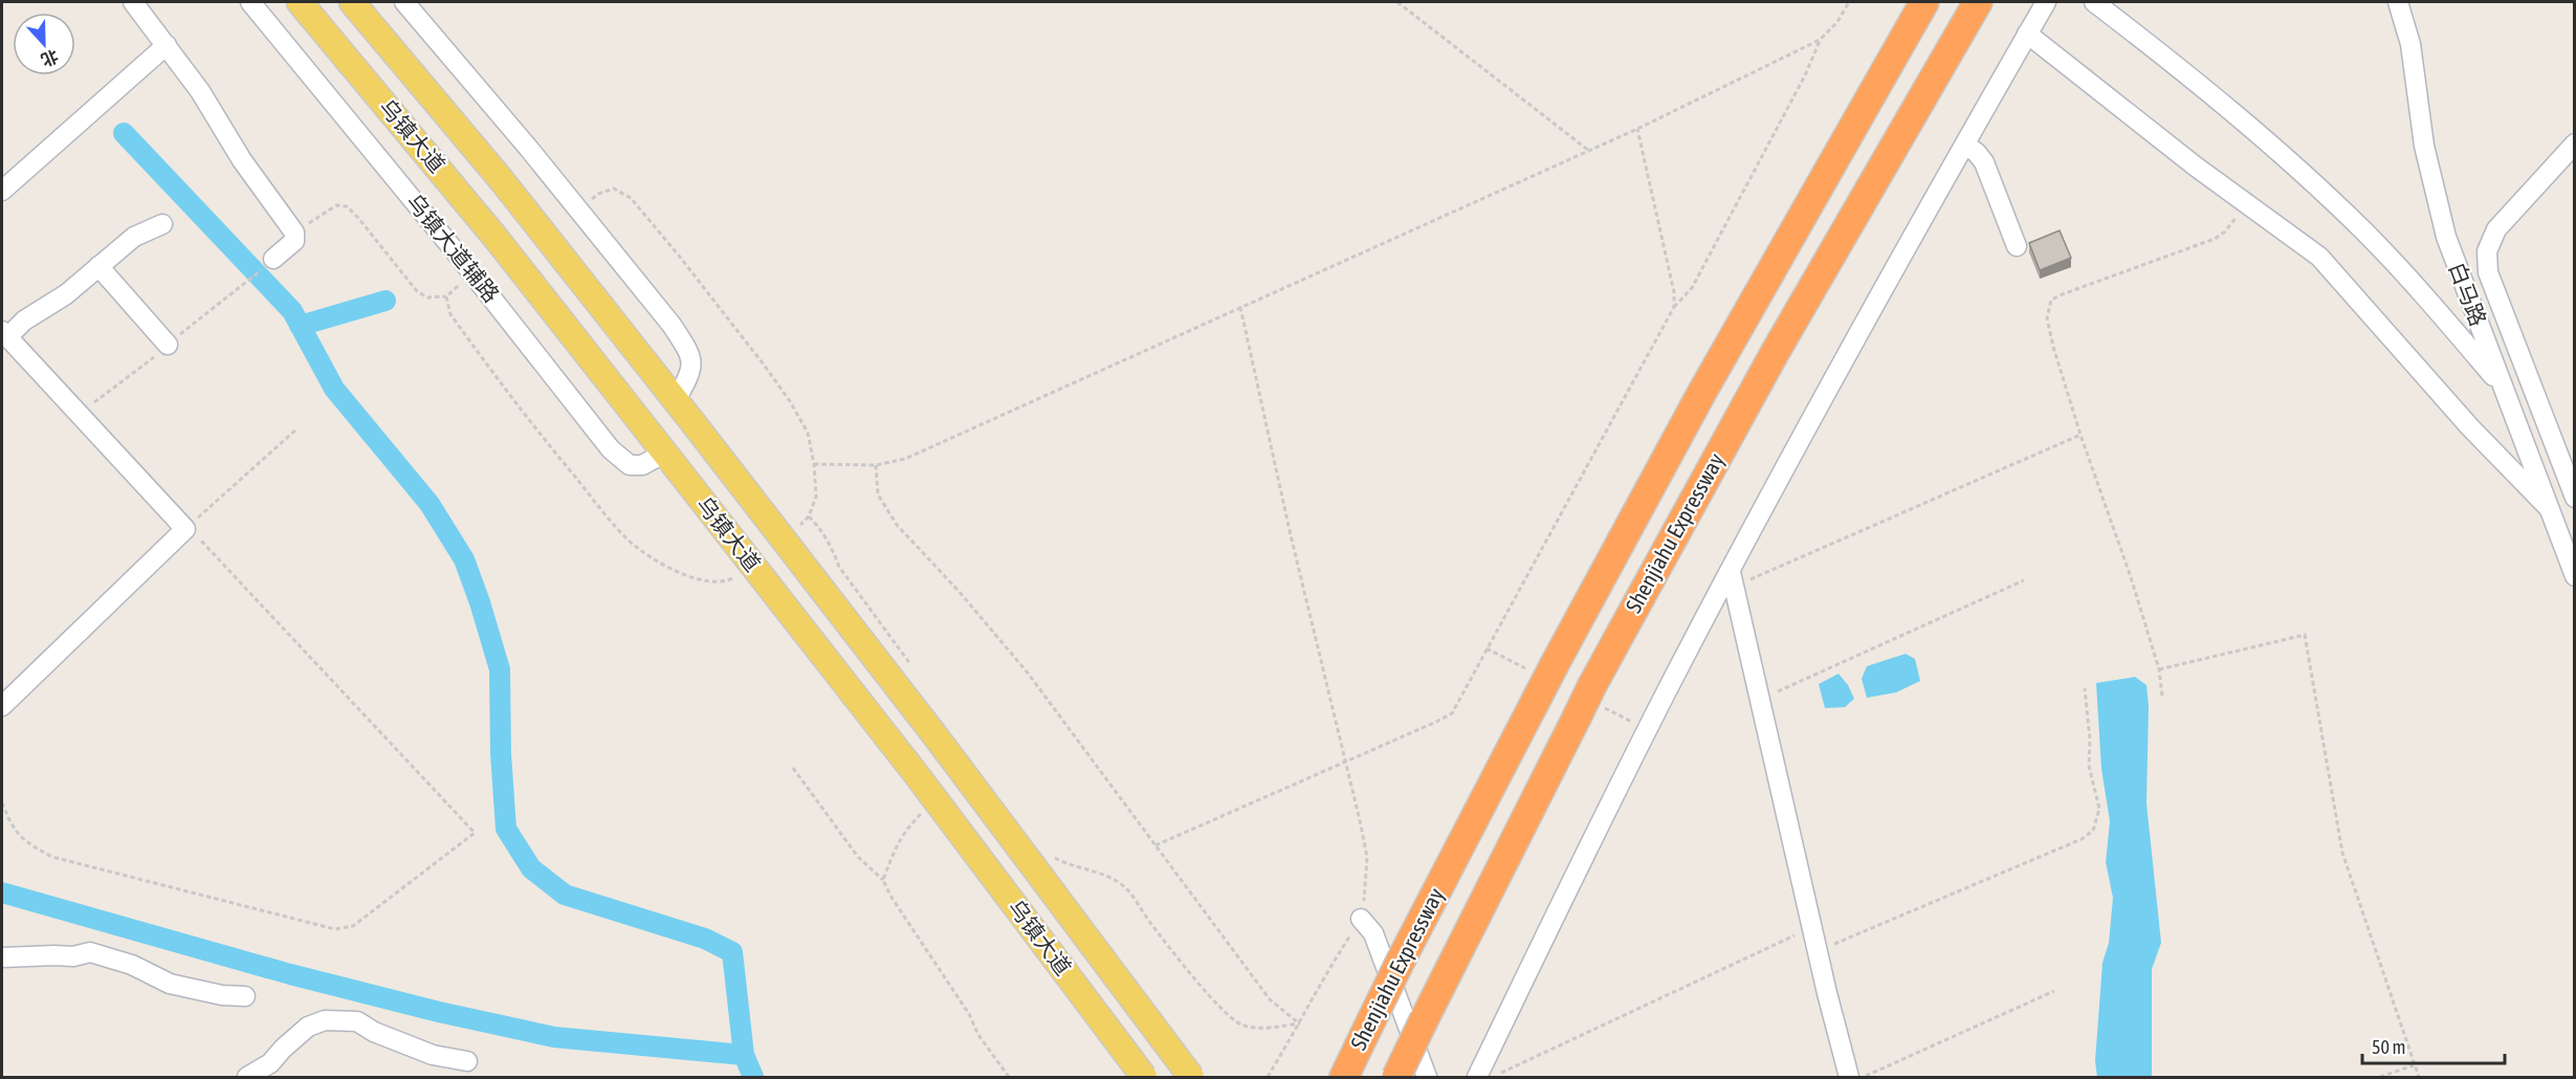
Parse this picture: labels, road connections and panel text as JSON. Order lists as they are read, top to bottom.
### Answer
{
  "streets": {
    "highway": ["Shenjiahu Expressway"],
    "main road": ["乌镇大道"],
    "street": ["乌镇大道辅路", "白马路"]
  },
  "crossings": [
    ["乌镇大道", "乌镇大道辅路"]
  ],
  "scale_bar": "50 m",
  "north": "bottom"
}
